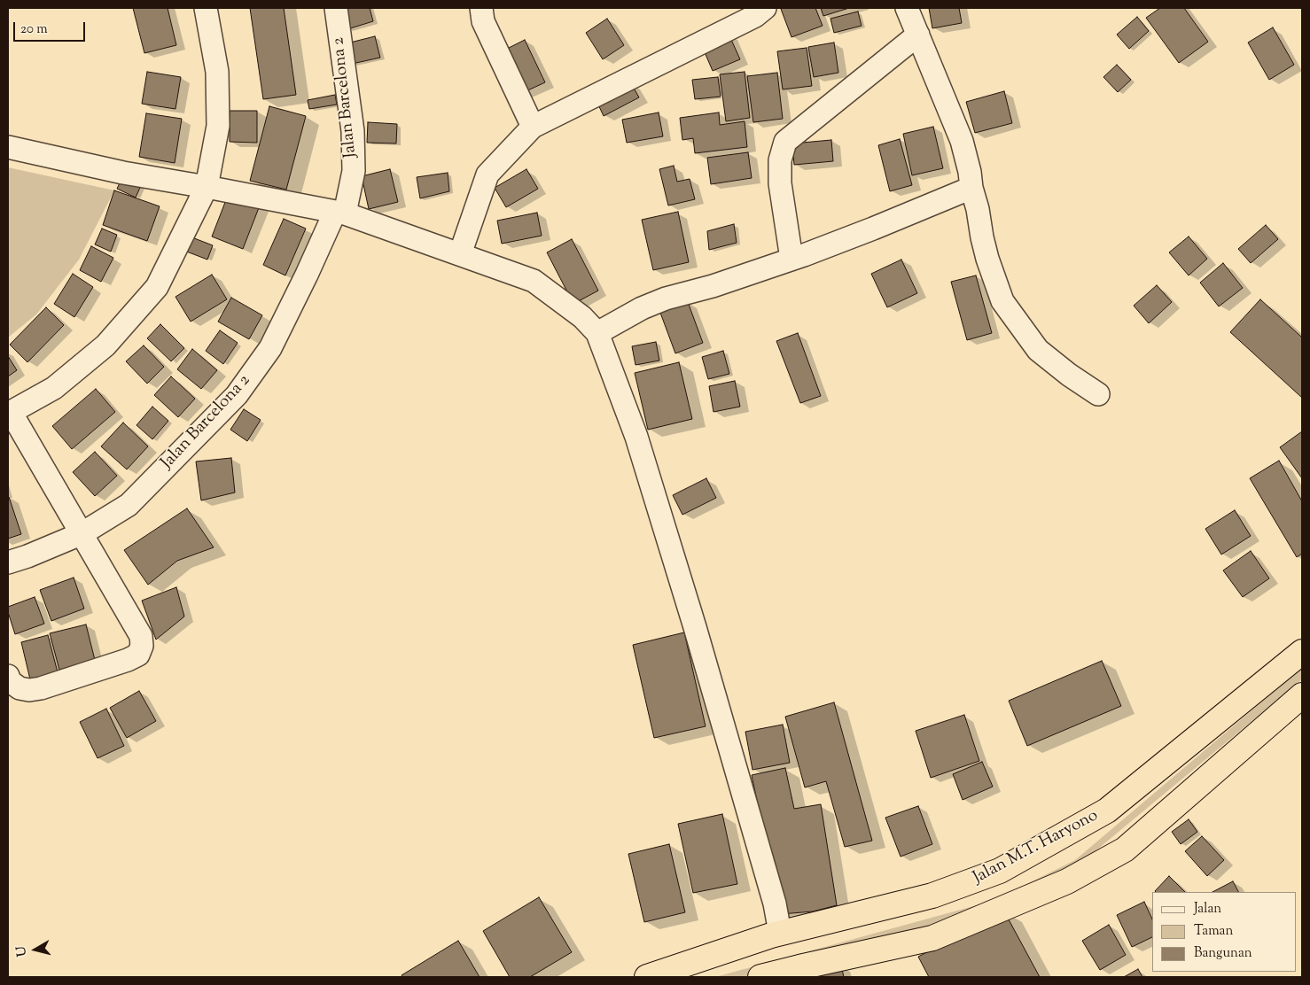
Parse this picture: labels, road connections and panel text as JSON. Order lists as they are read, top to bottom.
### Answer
{
  "streets": {
    "highway": ["Jalan M.T. Haryono"],
    "street": ["Jalan Barcelona 2"]
  },
  "legend": ["Jalan", "Taman", "Bangunan"],
  "scale_bar": "20 m",
  "north": "left"
}
